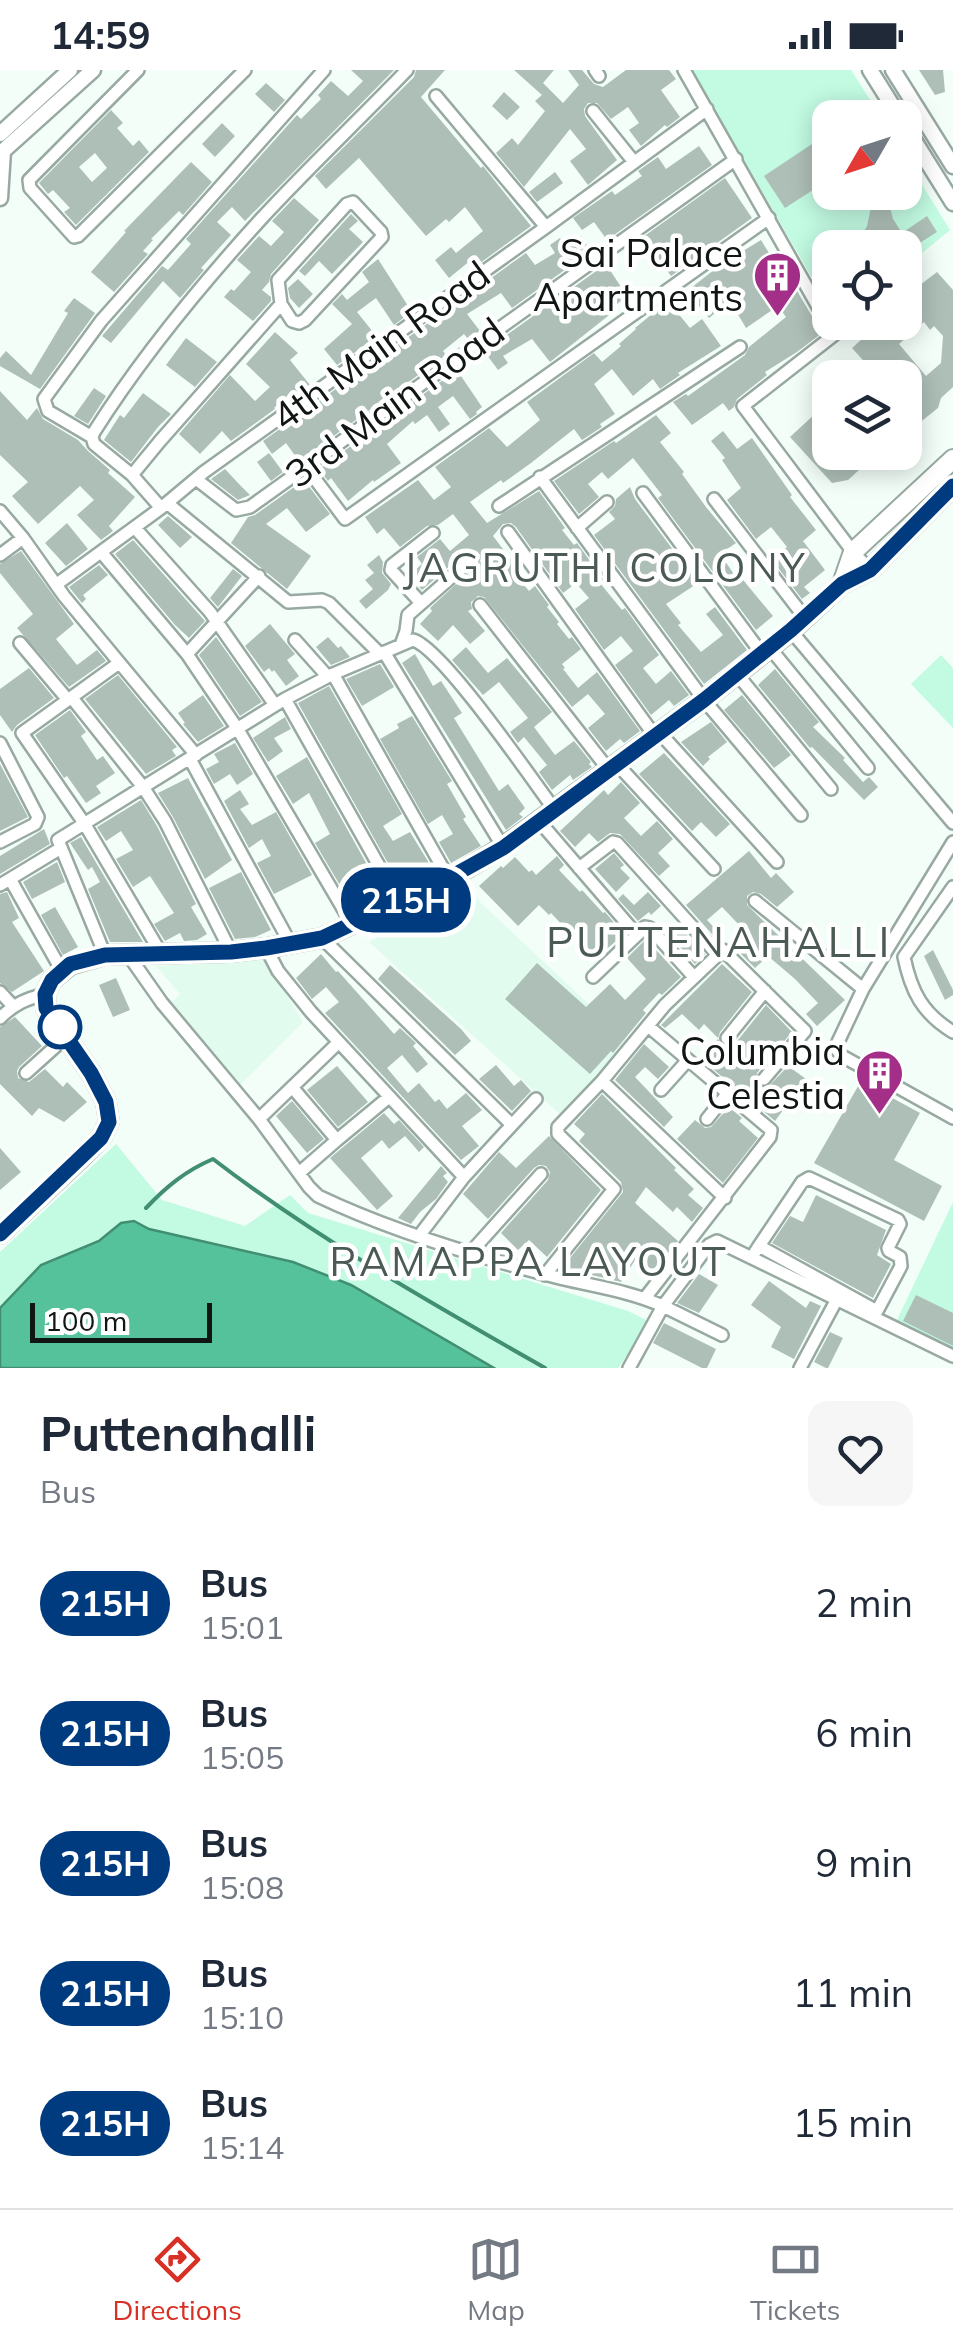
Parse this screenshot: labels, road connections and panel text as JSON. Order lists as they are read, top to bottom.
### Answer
{
  "streets": {
    "street": ["4th Main Road", "3rd Main Road"]
  },
  "crossings": [
    ["4th Main Road", "3rd Main Road"]
  ],
  "districts": ["JAGRUTHI COLONY", "PUTTENAHALLI", "RAMAPPA LAYOUT"],
  "places": {
    "building": ["Sai Palace Apartments", "Columbia Celestia"]
  },
  "lines": ["bus line 215H"],
  "scale_bar": "100 m",
  "north": "bottom left",
  "page": {
    "status": "14:59",
    "on_map": "215H",
    "scale": "100 m",
    "heading": ["Puttenahalli", "Bus"],
    "list": [
      {
        "mark": "215H",
        "name": "Bus",
        "note": "15:01",
        "value": "2 min"
      },
      {
        "mark": "215H",
        "name": "Bus",
        "note": "15:05",
        "value": "6 min"
      },
      {
        "mark": "215H",
        "name": "Bus",
        "note": "15:08",
        "value": "9 min"
      },
      {
        "mark": "215H",
        "name": "Bus",
        "note": "15:10",
        "value": "11 min"
      },
      {
        "mark": "215H",
        "name": "Bus",
        "note": "15:14",
        "value": "15 min"
      }
    ],
    "tabs": ["Directions", "Map", "Tickets"]
  }
}
